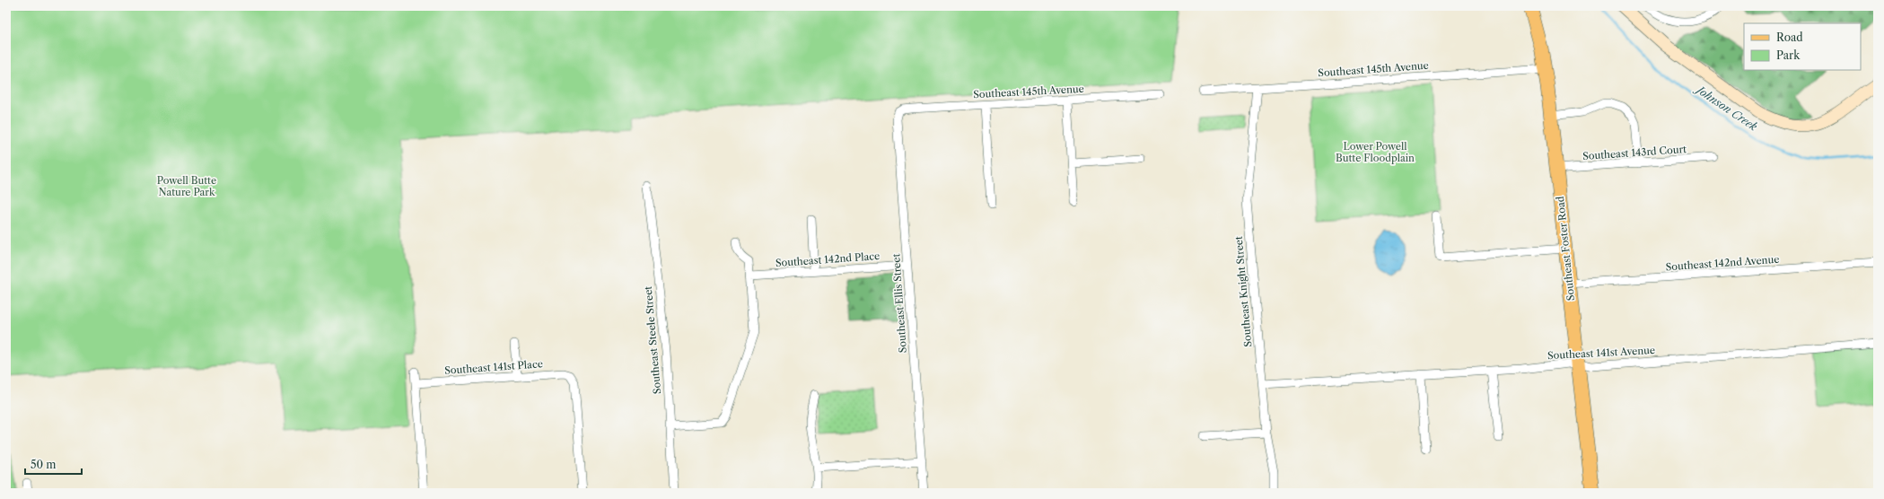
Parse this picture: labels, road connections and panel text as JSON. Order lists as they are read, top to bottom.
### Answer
{
  "streets": {
    "main road": ["Southeast Foster Road"],
    "street": [
      "Southeast 145th Avenue",
      "Southeast 143rd Court",
      "Southeast 142nd Place",
      "Southeast 142nd Avenue",
      "Southeast Knight Street",
      "Southeast Ellis Street",
      "Southeast Steele Street",
      "Southeast 141st Avenue",
      "Southeast 141st Place"
    ]
  },
  "crossings": [
    ["Southeast 145th Avenue", "Southeast Foster Road"],
    ["Southeast 145th Avenue", "Southeast Knight Street"],
    ["Southeast 145th Avenue", "Southeast Ellis Street"],
    ["Southeast 143rd Court", "Southeast Foster Road"],
    ["Southeast Foster Road", "Southeast 142nd Avenue"],
    ["Southeast Foster Road", "Southeast 141st Avenue"],
    ["Southeast 142nd Place", "Southeast Ellis Street"],
    ["Southeast Knight Street", "Southeast 141st Avenue"]
  ],
  "water": ["Johnson Creek"],
  "parks": ["Lower Powell Butte Floodplain", "Powell Butte Nature Park"],
  "legend": ["Road", "Park"],
  "scale_bar": "50 m"
}
